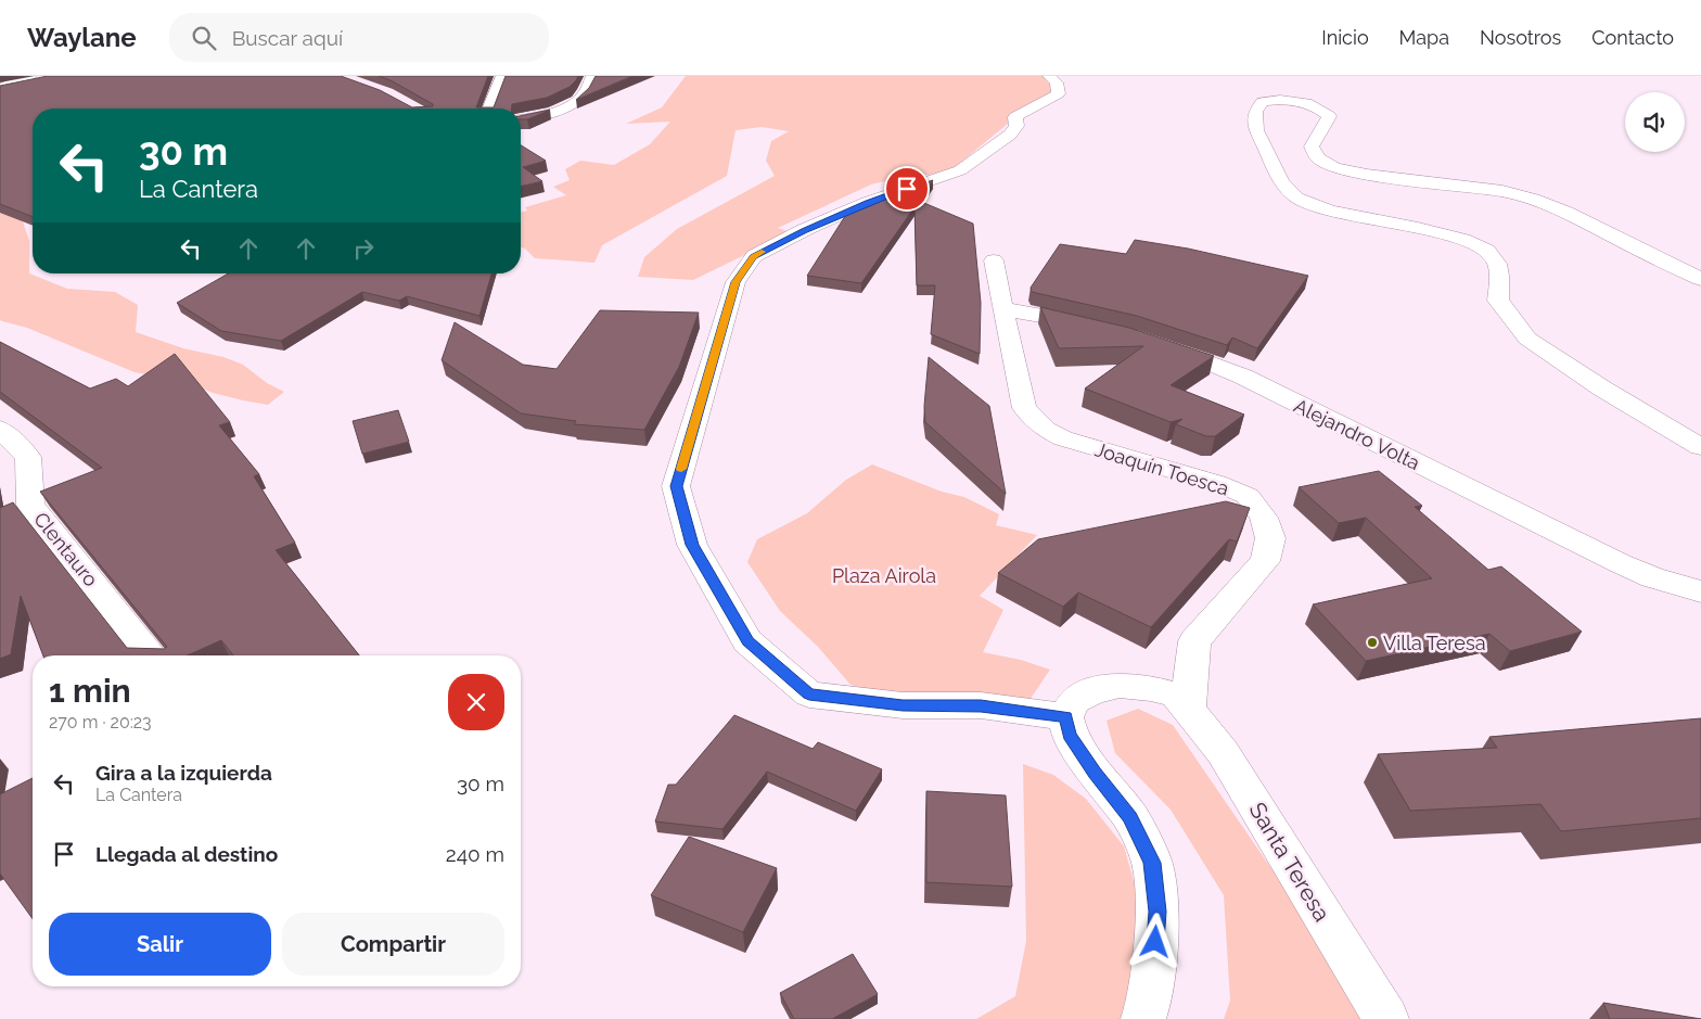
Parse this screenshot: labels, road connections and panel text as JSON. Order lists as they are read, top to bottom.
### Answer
{
  "streets": {
    "street": [
      "Alejandro Volta",
      "Joaquín Toesca",
      "Clentauro",
      "Santa Teresa"
    ]
  },
  "crossings": [
    ["Joaquín Toesca", "Santa Teresa"]
  ],
  "parks": ["Plaza Airola"],
  "places": ["Villa Teresa"],
  "page": {
    "header": "Waylane",
    "search": "Buscar aquí",
    "nav": [
      "Inicio",
      "Mapa",
      "Nosotros",
      "Contacto"
    ],
    "turn": ["30 m", "La Cantera"],
    "heading": ["1 min", "270 m · 20:23"],
    "list": [
      {
        "name": "Gira a la izquierda",
        "note": "La Cantera",
        "value": "30 m"
      },
      {
        "name": "Llegada al destino",
        "value": "240 m"
      }
    ],
    "buttons": ["Salir", "Compartir"]
  }
}
